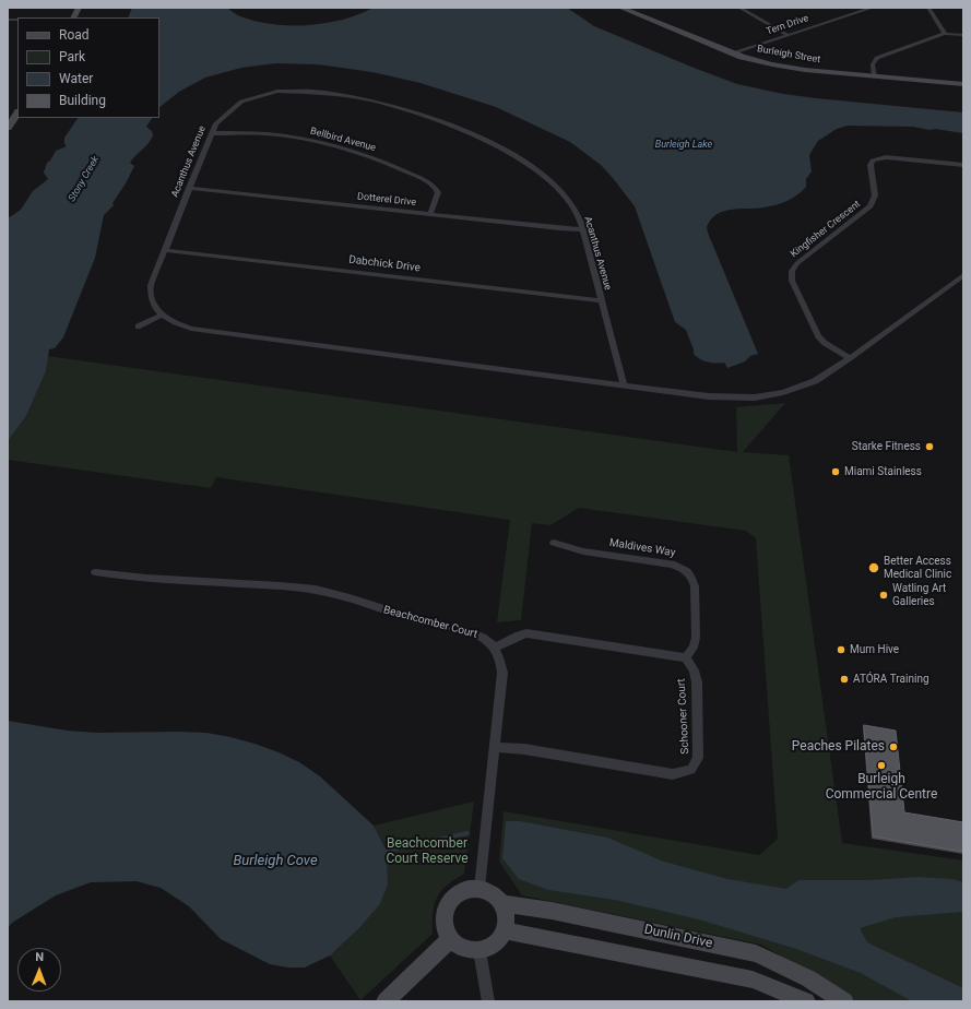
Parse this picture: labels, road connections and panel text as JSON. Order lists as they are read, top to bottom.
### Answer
{
  "streets": {
    "street": [
      "Tern Drive",
      "Burleigh Street",
      "Bellbird Avenue",
      "Acanthus Avenue",
      "Dotterel Drive",
      "Kingfisher Crescent",
      "Dabchick Drive",
      "Maldives Way",
      "Beachcomber Court",
      "Schooner Court",
      "Dunlin Drive"
    ]
  },
  "crossings": [
    ["Tern Drive", "Burleigh Street"],
    ["Bellbird Avenue", "Acanthus Avenue"],
    ["Bellbird Avenue", "Dotterel Drive"],
    ["Acanthus Avenue", "Dotterel Drive"],
    ["Acanthus Avenue", "Dabchick Drive"],
    ["Maldives Way", "Schooner Court"]
  ],
  "water": ["Burleigh Lake", "Stony Creek", "Burleigh Cove"],
  "parks": ["Beachcomber Court Reserve"],
  "places": [
    "Starke Fitness",
    "Miami Stainless",
    "Better Access Medical Clinic",
    "Watling Art Galleries",
    "Mum Hive",
    "ATÓRA Training",
    "Peaches Pilates",
    "Burleigh Commercial Centre"
  ],
  "legend": [
    "Road",
    "Park",
    "Water",
    "Building"
  ],
  "north": "top"
}
